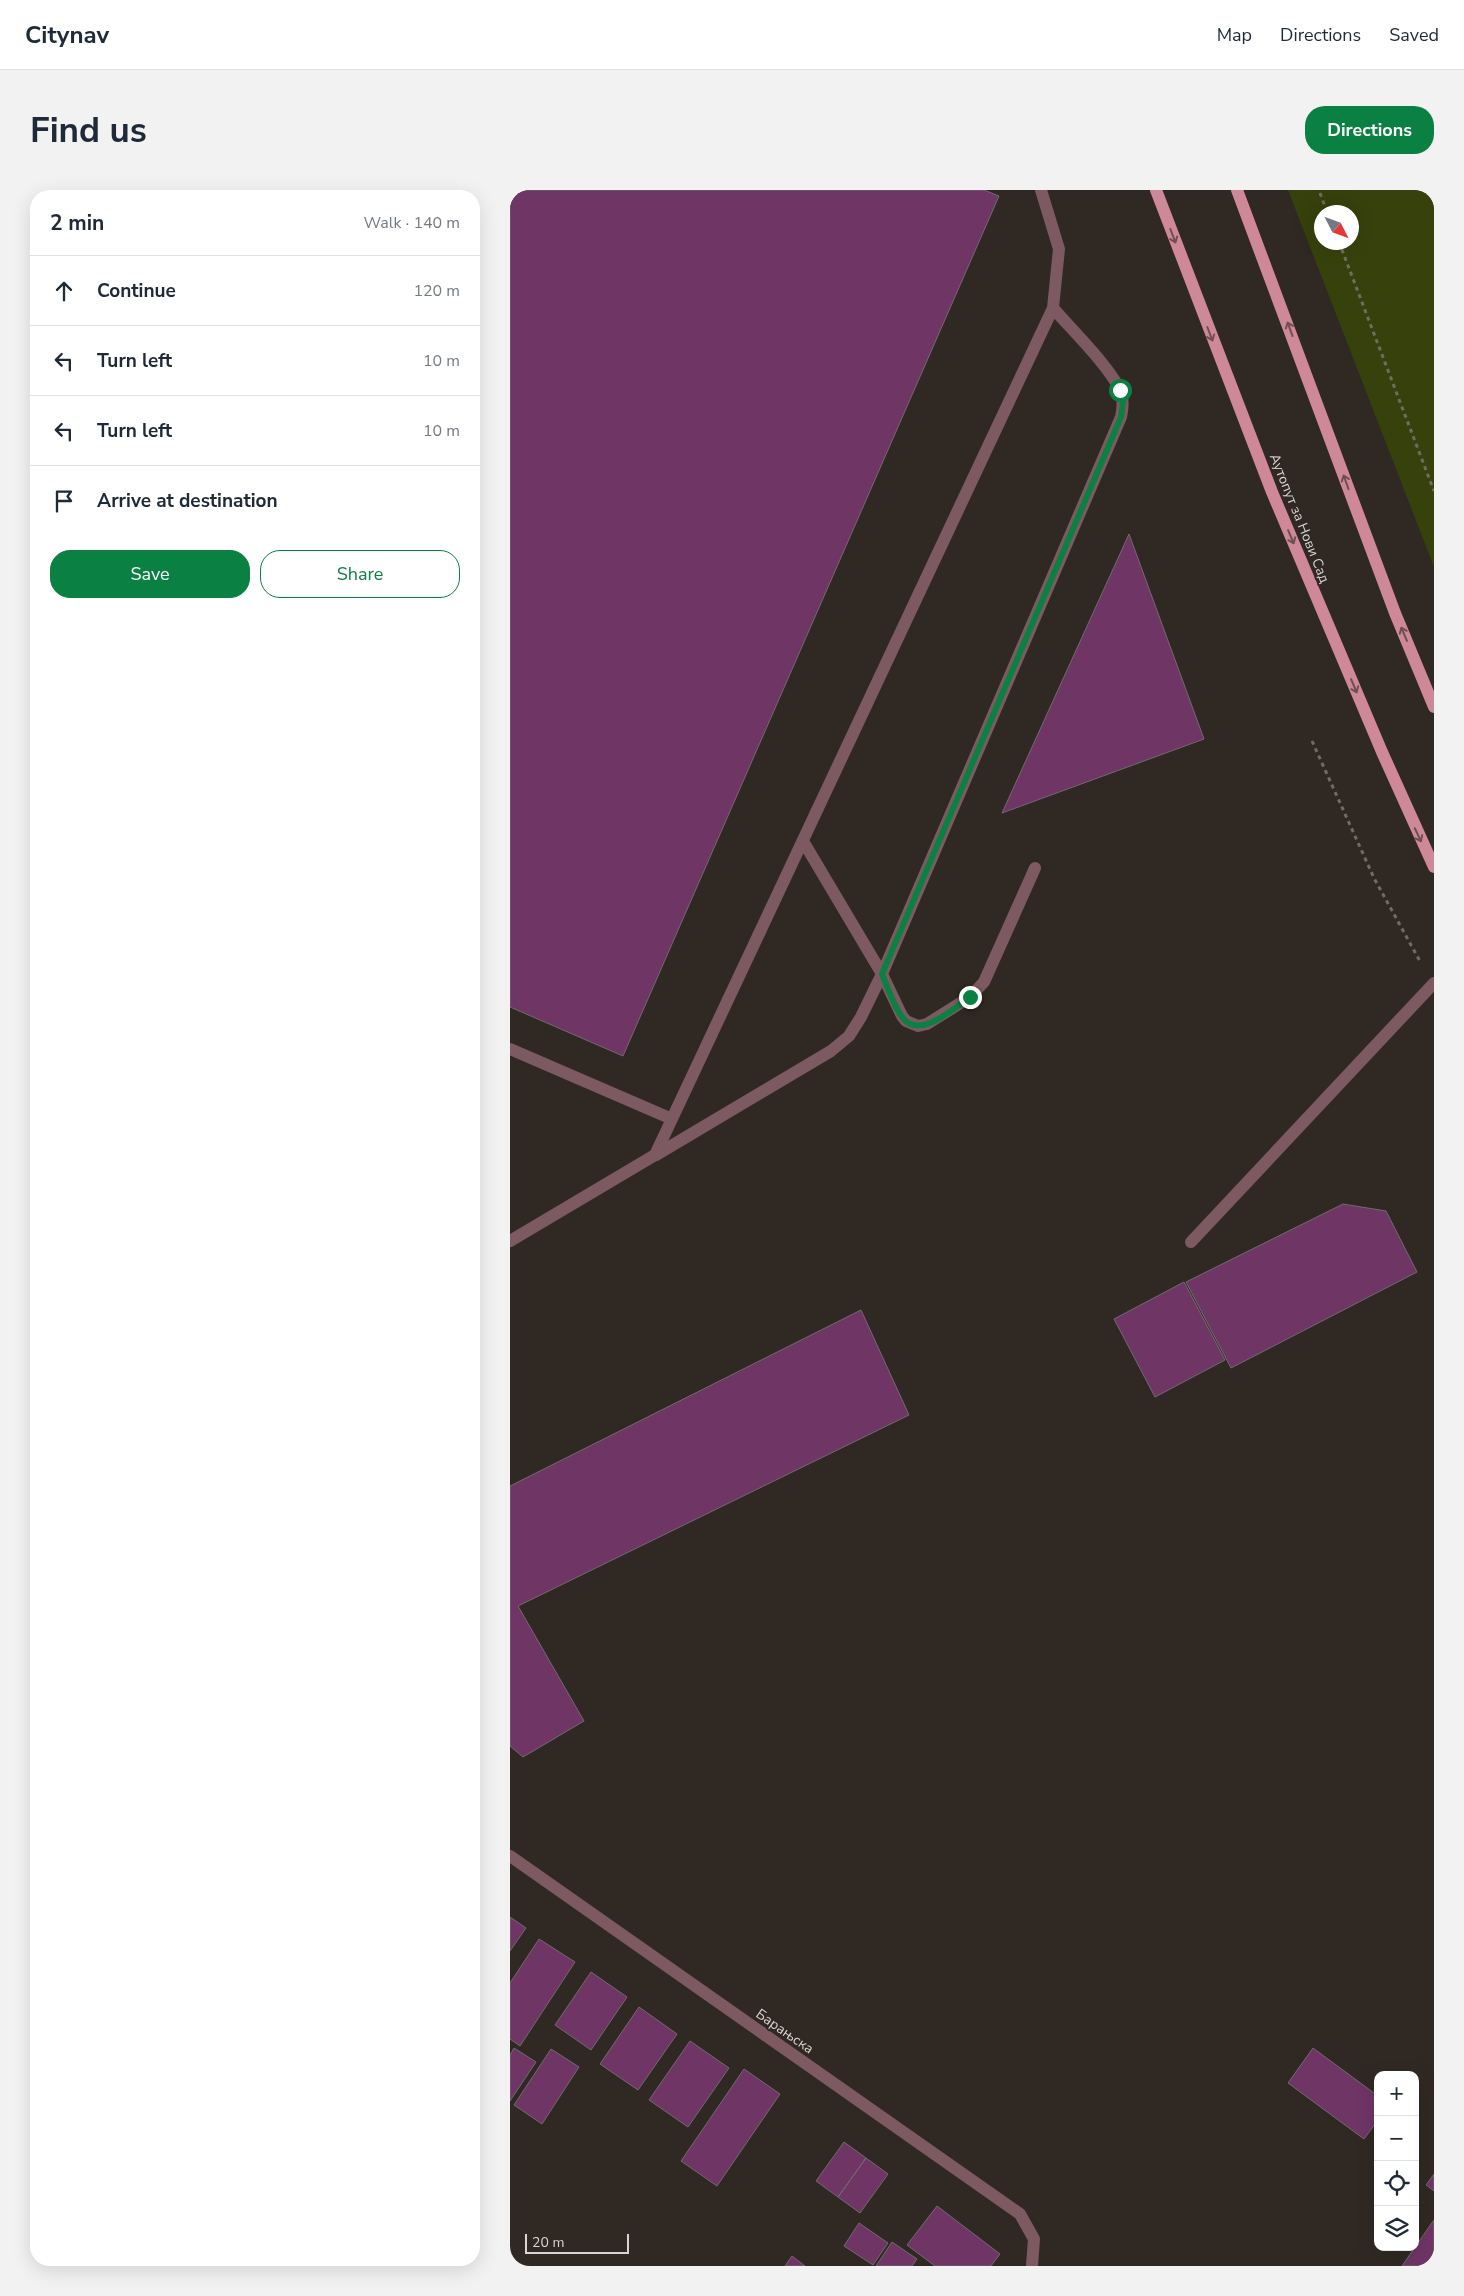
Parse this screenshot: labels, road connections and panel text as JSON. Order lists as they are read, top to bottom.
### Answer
{
  "streets": {
    "main road": ["Аутопут за Нови Сад"],
    "street": ["Барањска"]
  },
  "scale_bar": "20 m",
  "north": "bottom right",
  "page": {
    "header": "Citynav",
    "nav": ["Map", "Directions", "Saved"],
    "buttons": [
      "Directions",
      ["Save", "Share"]
    ],
    "title": "Find us",
    "heading": ["2 min", "Walk · 140 m"],
    "list": [
      ["Continue", "120 m"],
      ["Turn left", "10 m"],
      ["Turn left", "10 m"],
      "Arrive at destination"
    ],
    "map_buttons": ["+", "−"],
    "scale": "20 m"
  }
}
